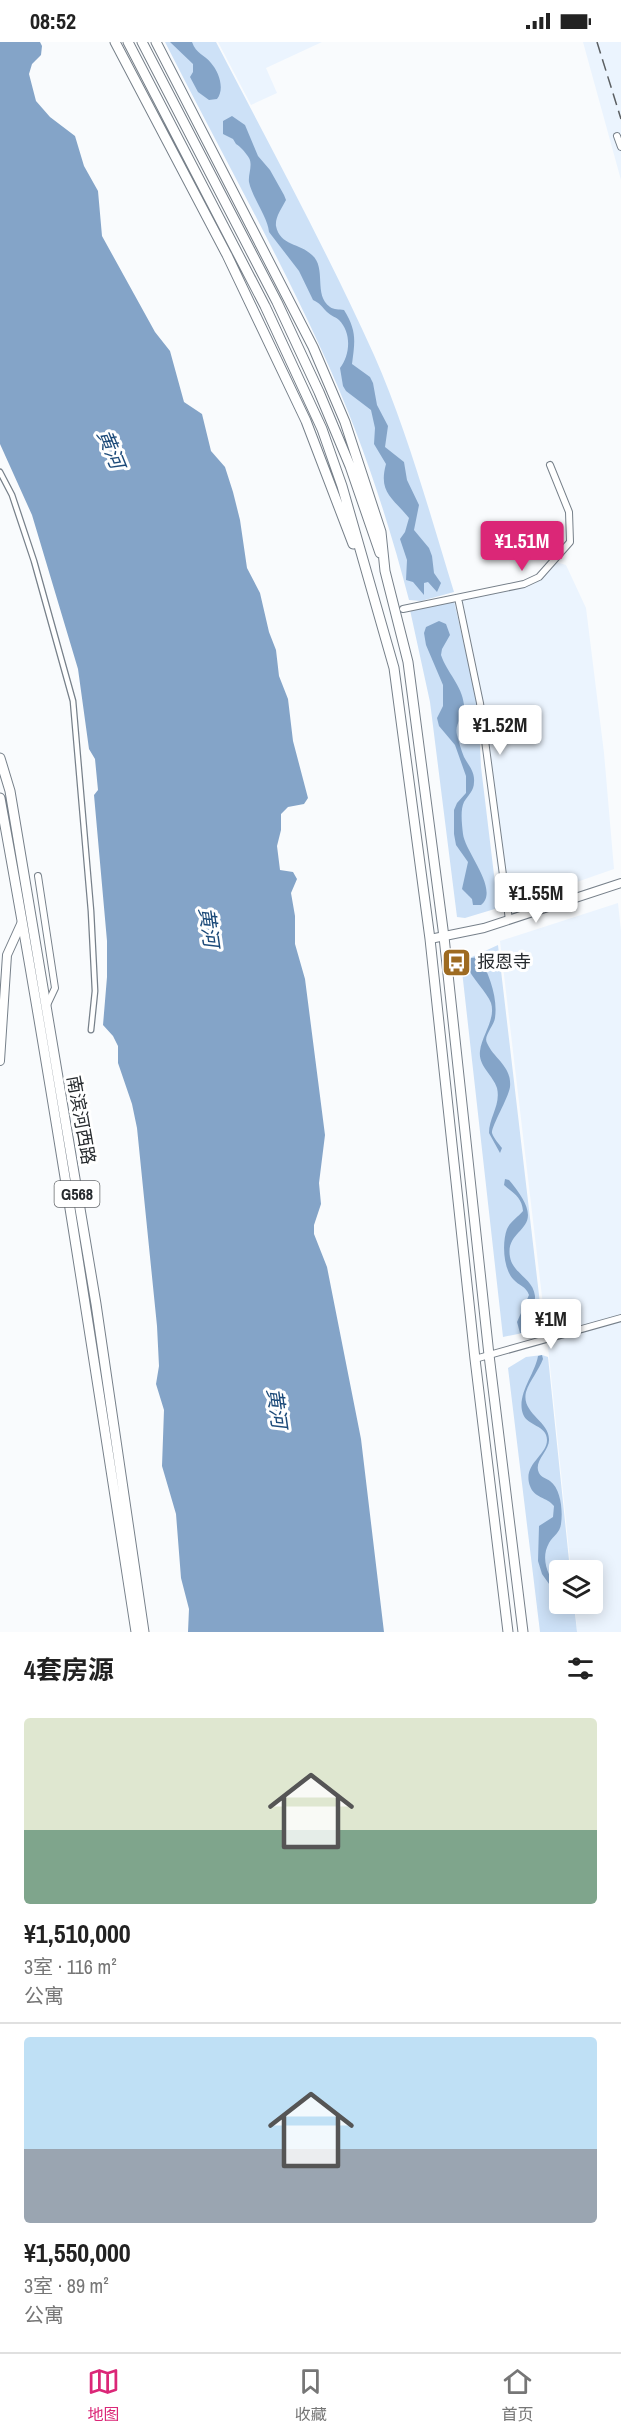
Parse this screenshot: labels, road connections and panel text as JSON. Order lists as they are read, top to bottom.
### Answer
{
  "streets": {
    "main road": ["南滨河西路", "G568"]
  },
  "water": ["黄河"],
  "places": {
    "bus stop": ["报恩寺"]
  },
  "page": {
    "status": "08:52",
    "price": [
      "¥1.51M",
      "¥1.52M",
      "¥1.55M",
      "¥1M"
    ],
    "heading": "4套房源",
    "list": [
      {
        "name": "¥1,510,000",
        "note": "3室 · 116 m² · 公寓"
      },
      {
        "name": "¥1,550,000",
        "note": "3室 · 89 m² · 公寓"
      }
    ],
    "tabs": ["地图", "收藏", "首页"]
  }
}
